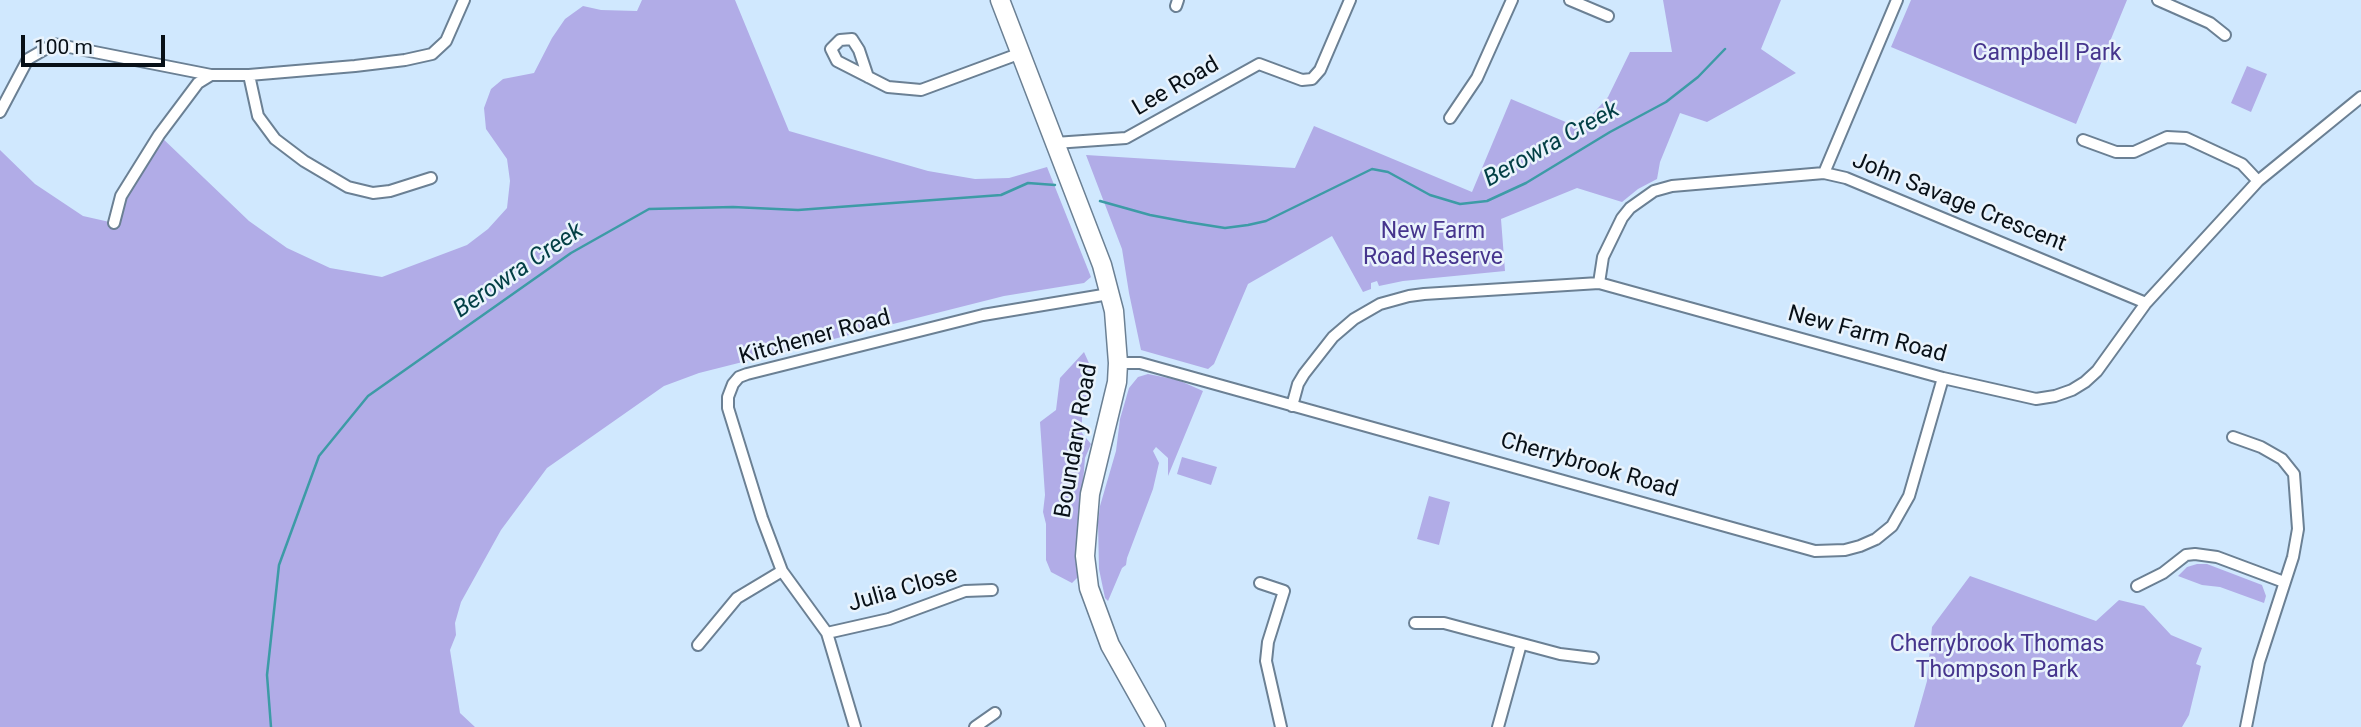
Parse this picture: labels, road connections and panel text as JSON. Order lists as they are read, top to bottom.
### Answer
{
  "streets": {
    "main road": ["Boundary Road"],
    "street": [
      "Lee Road",
      "John Savage Crescent",
      "New Farm Road",
      "Kitchener Road",
      "Cherrybrook Road",
      "Julia Close"
    ]
  },
  "crossings": [
    ["Lee Road", "Boundary Road"],
    ["John Savage Crescent", "New Farm Road"],
    ["New Farm Road", "Cherrybrook Road"],
    ["Kitchener Road", "Boundary Road"],
    ["Kitchener Road", "Julia Close"],
    ["Boundary Road", "Cherrybrook Road"]
  ],
  "water": ["Berowra Creek"],
  "parks": ["Campbell Park", "New Farm Road Reserve", "Cherrybrook Thomas Thompson Park"],
  "scale_bar": "100 m"
}
